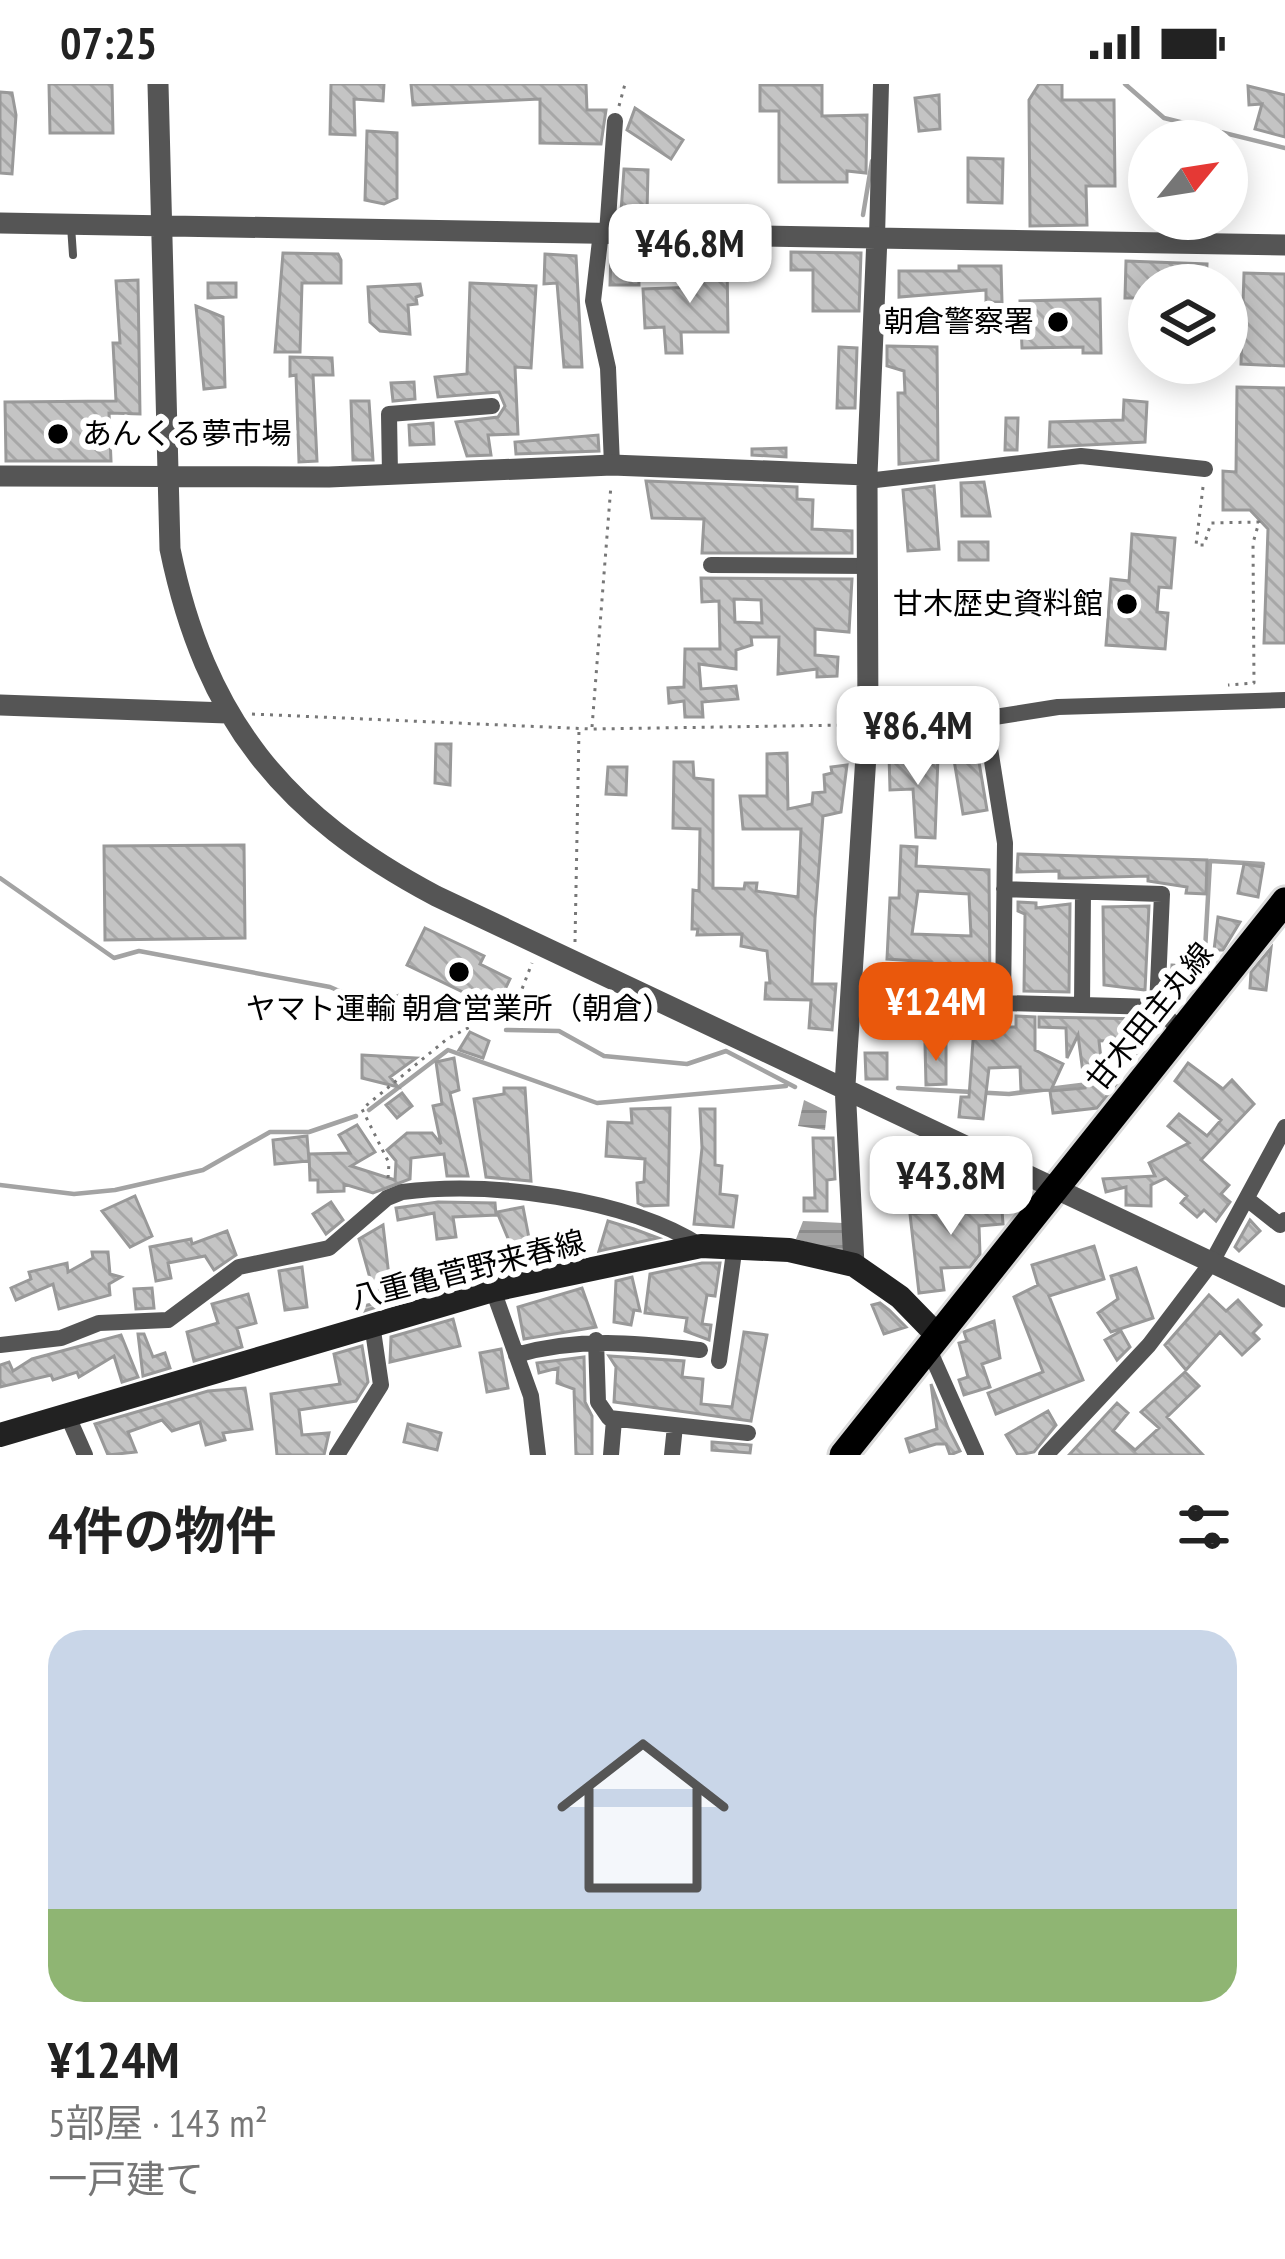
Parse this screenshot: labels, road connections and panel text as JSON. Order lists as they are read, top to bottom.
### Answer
{
  "streets": {
    "main road": ["甘木田主丸線", "八重亀菅野来春線"]
  },
  "crossings": [
    ["甘木田主丸線", "八重亀菅野来春線"]
  ],
  "places": [
    "朝倉警察署",
    "あんくる夢市場",
    "甘木歴史資料館",
    "ヤマト運輸 朝倉営業所（朝倉）"
  ],
  "north": "top right",
  "page": {
    "status": "07:25",
    "price": [
      "¥46.8M",
      "¥86.4M",
      "¥124M",
      "¥43.8M"
    ],
    "heading": "4件の物件",
    "list": [
      {
        "name": "¥124M",
        "note": "5部屋 · 143 m² · 一戸建て"
      }
    ]
  }
}
